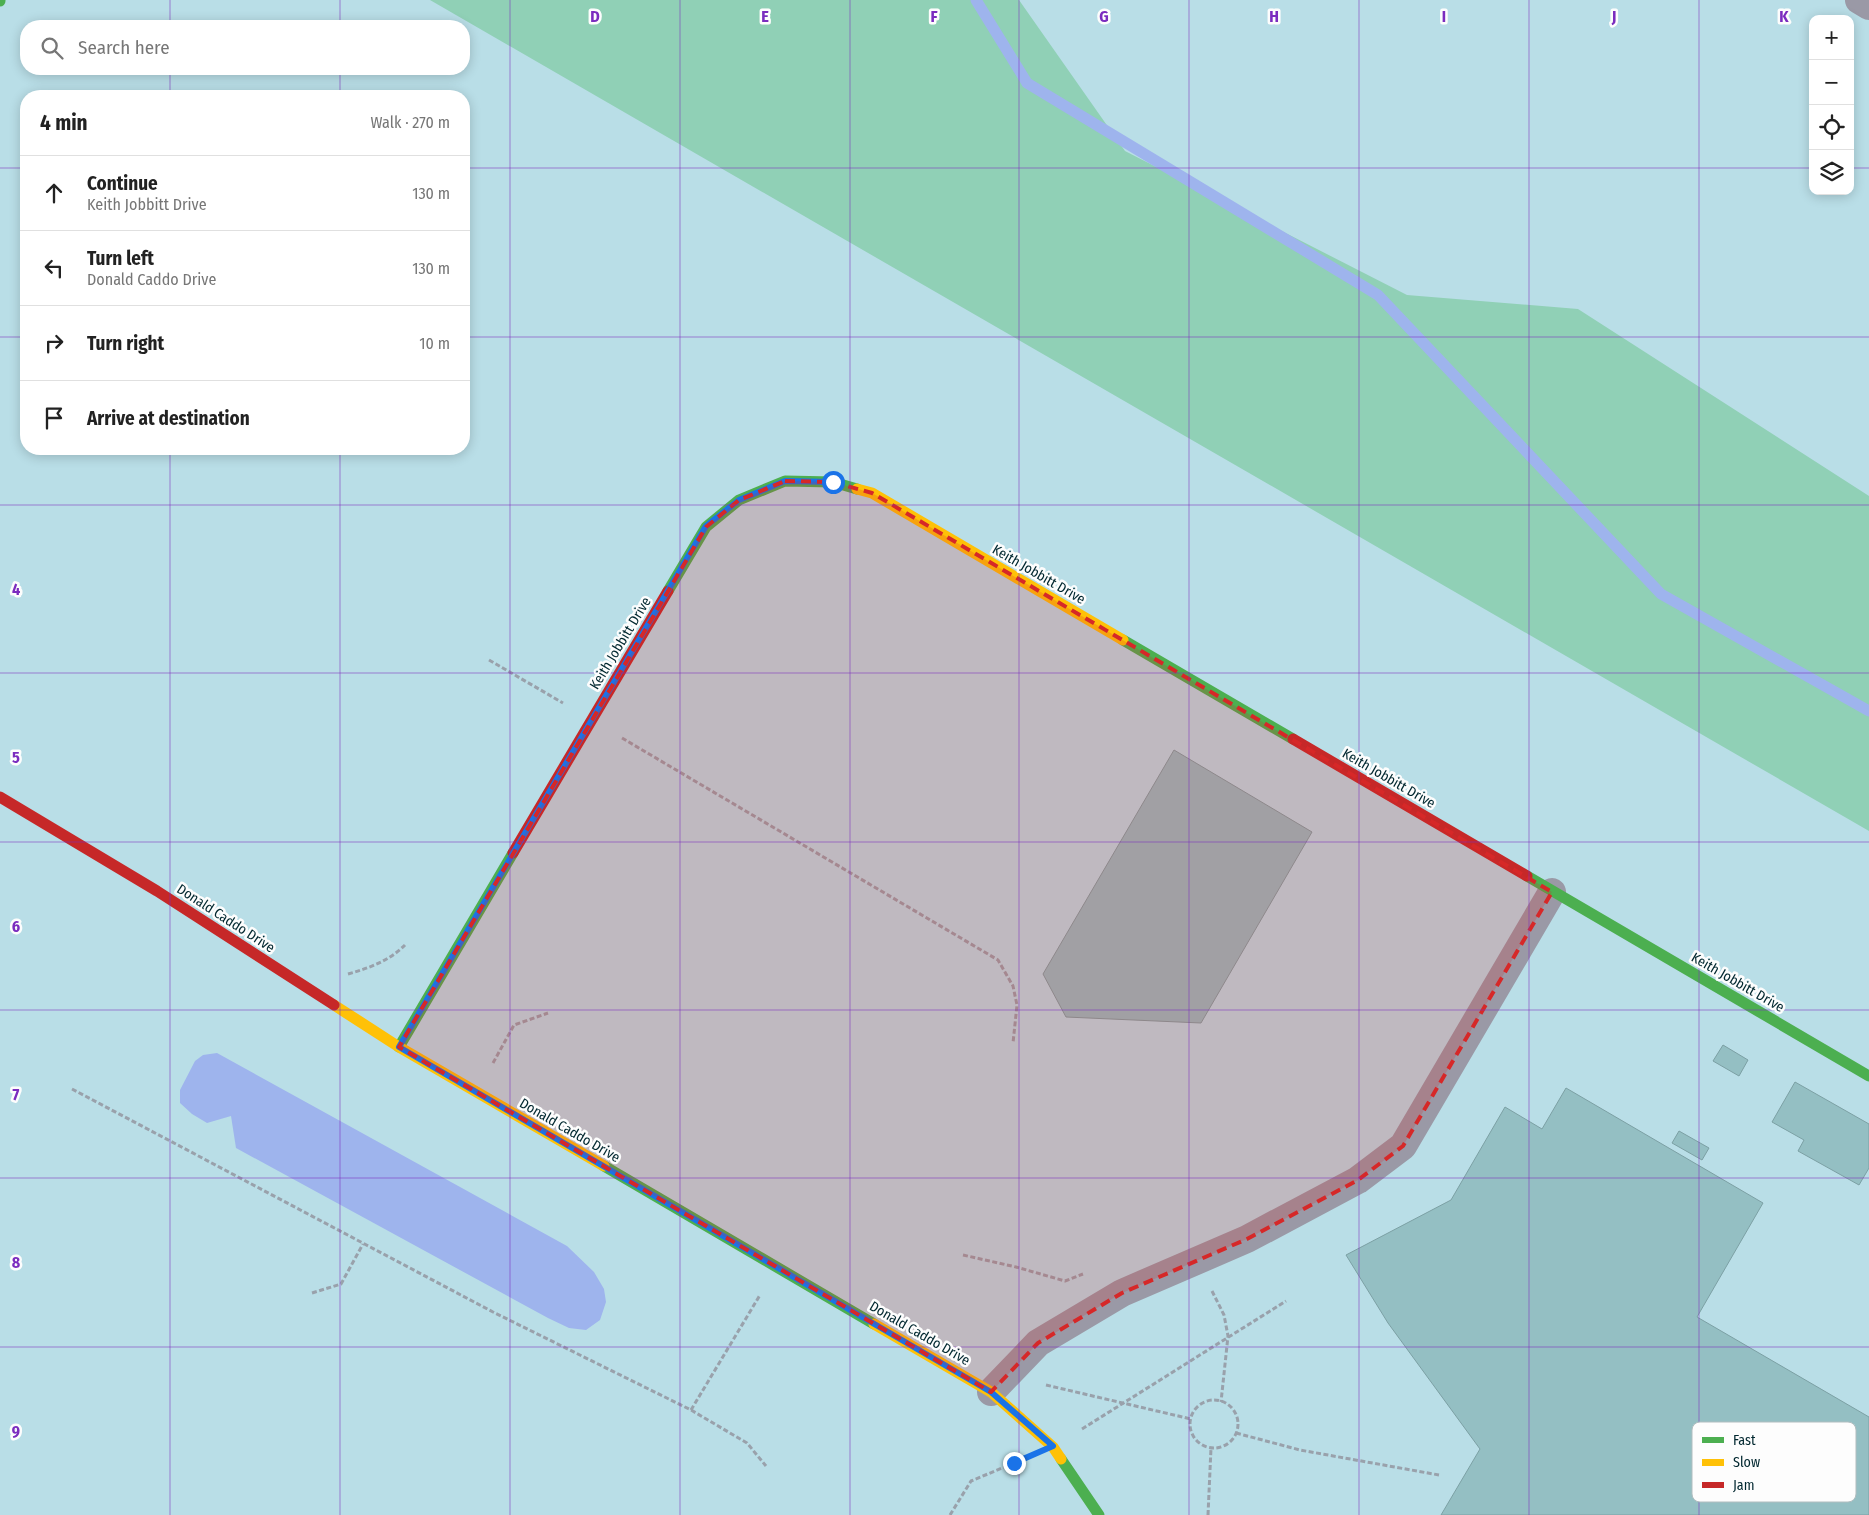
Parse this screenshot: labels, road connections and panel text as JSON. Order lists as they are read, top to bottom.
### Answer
{
  "streets": {
    "street": ["Keith Jobbitt Drive", "Donald Caddo Drive"]
  },
  "crossings": [
    ["Keith Jobbitt Drive", "Donald Caddo Drive"]
  ],
  "legend": ["Fast", "Slow", "Jam"],
  "page": {
    "map_buttons": ["+", "−"],
    "search": "Search here",
    "heading": ["4 min", "Walk · 270 m"],
    "list": [
      ["Continue", "Keith Jobbitt Drive", "130 m"],
      ["Turn left", "Donald Caddo Drive", "130 m"],
      ["Turn right", "10 m"],
      "Arrive at destination"
    ]
  },
  "grid": {
    "columns": [
      "D",
      "E",
      "F",
      "G",
      "H",
      "I",
      "J",
      "K"
    ],
    "rows": [
      "4",
      "5",
      "6",
      "7",
      "8",
      "9"
    ]
  }
}
